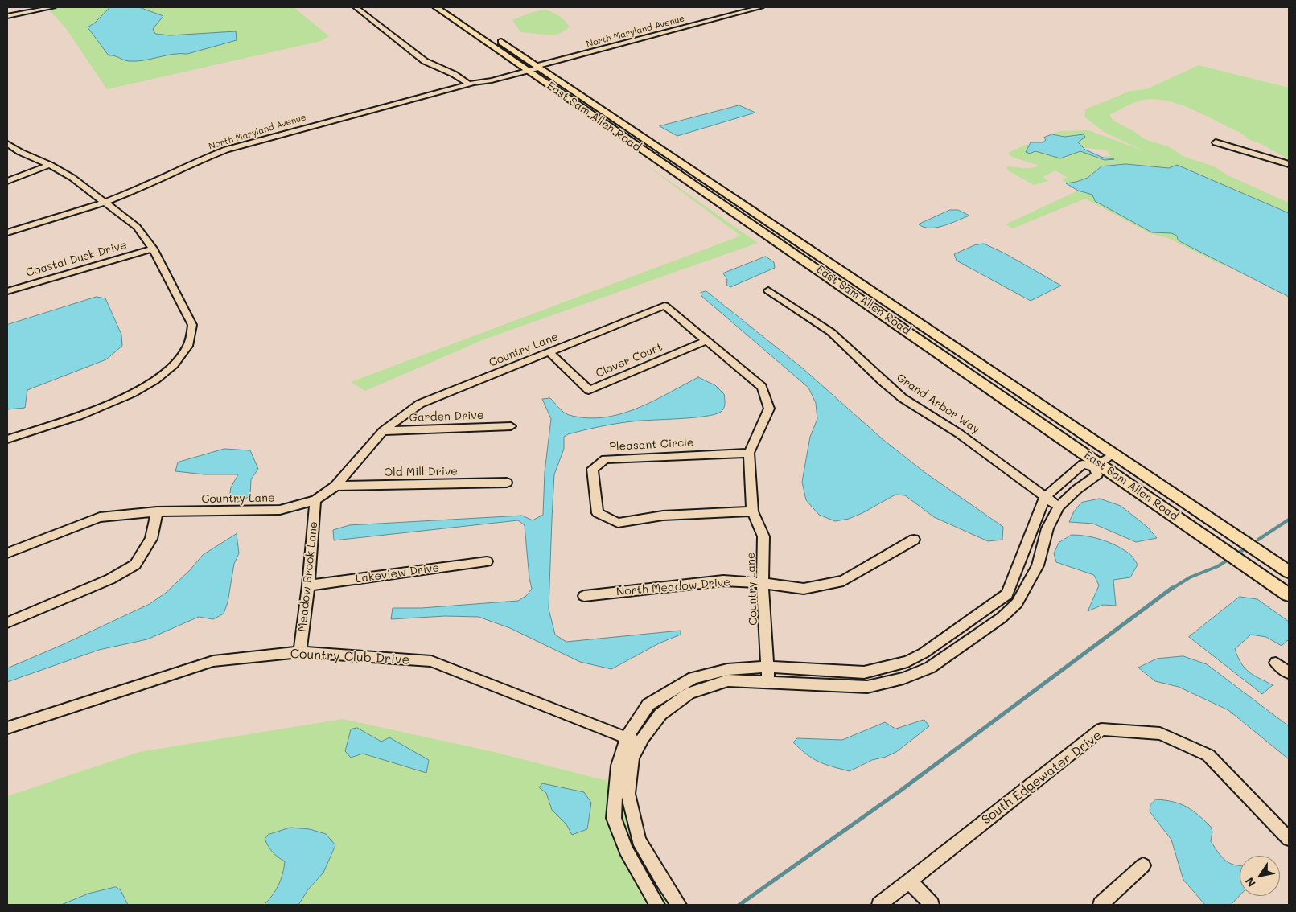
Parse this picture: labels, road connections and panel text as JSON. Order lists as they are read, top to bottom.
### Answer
{
  "streets": {
    "main road": ["East Sam Allen Road"],
    "street": [
      "North Maryland Avenue",
      "Coastal Dusk Drive",
      "Country Lane",
      "Clover Court",
      "Grand Arbor Way",
      "Garden Drive",
      "Pleasant Circle",
      "Old Mill Drive",
      "Lakeview Drive",
      "Meadow Brook Lane",
      "North Meadow Drive",
      "Country Club Drive",
      "South Edgewater Drive"
    ]
  },
  "crossings": [
    ["North Maryland Avenue", "East Sam Allen Road"],
    ["Country Lane", "Clover Court"],
    ["Country Lane", "Garden Drive"],
    ["Country Lane", "Pleasant Circle"],
    ["Country Lane", "Old Mill Drive"],
    ["Country Lane", "Meadow Brook Lane"],
    ["Country Lane", "North Meadow Drive"],
    ["Lakeview Drive", "Meadow Brook Lane"],
    ["Meadow Brook Lane", "Country Club Drive"]
  ],
  "north": "bottom left"
}
